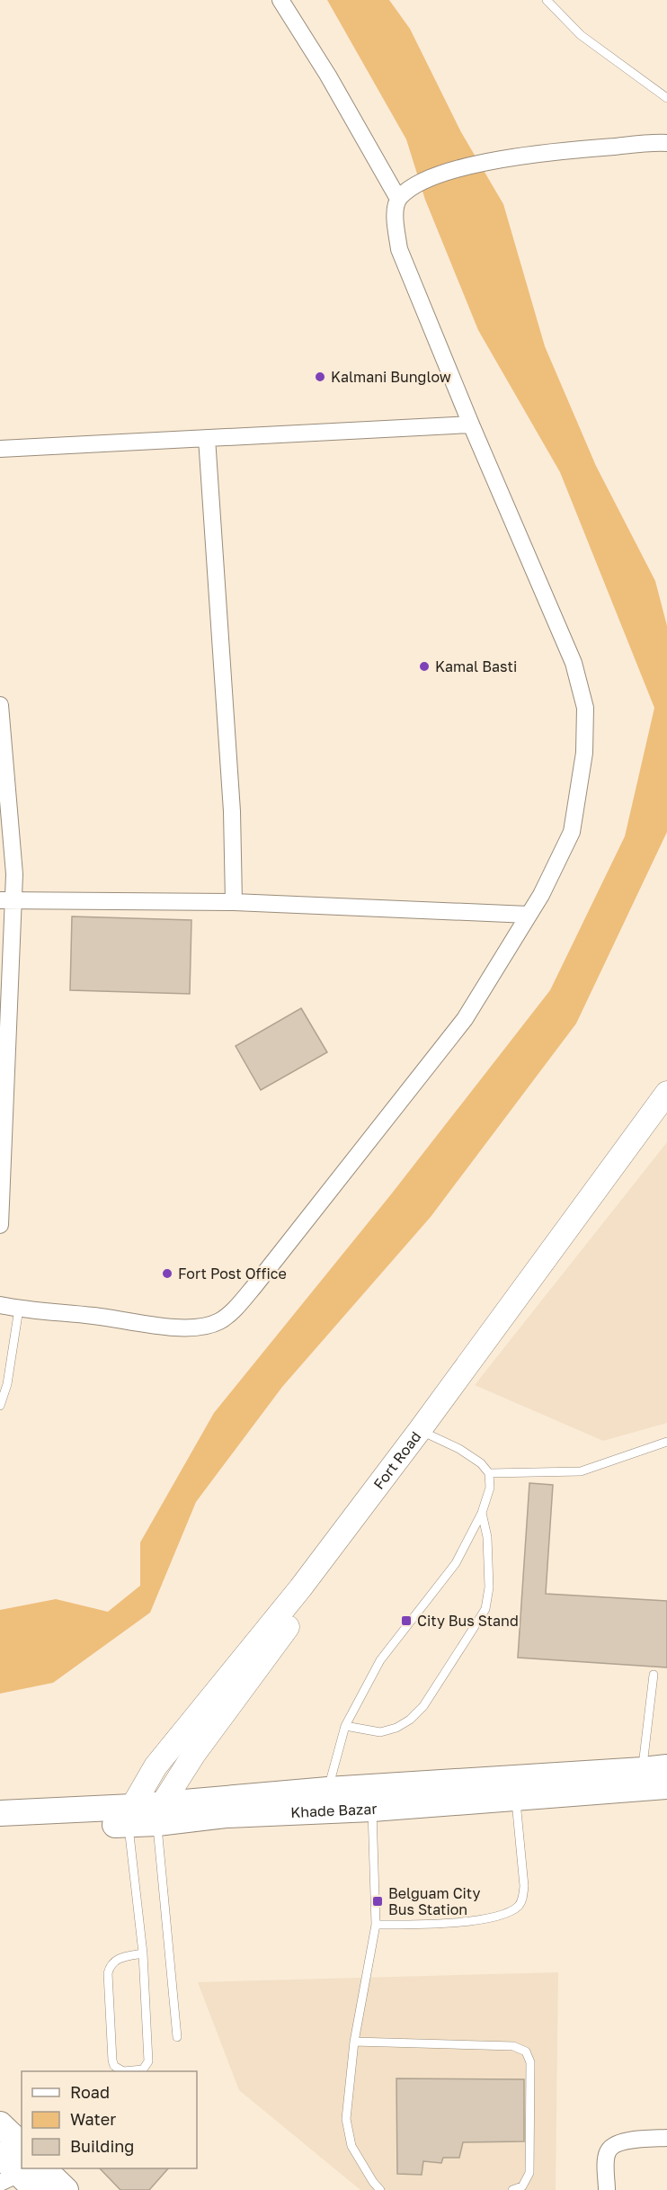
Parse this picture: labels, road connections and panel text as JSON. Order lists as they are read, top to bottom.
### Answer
{
  "streets": {
    "main road": ["Fort Road", "Khade Bazar"]
  },
  "crossings": [
    ["Fort Road", "Khade Bazar"]
  ],
  "places": {
    "other": ["Kalmani Bunglow", "Kamal Basti", "Fort Post Office"],
    "transit": ["City Bus Stand", "Belguam City Bus Station"]
  },
  "legend": ["Road", "Water", "Building"]
}
